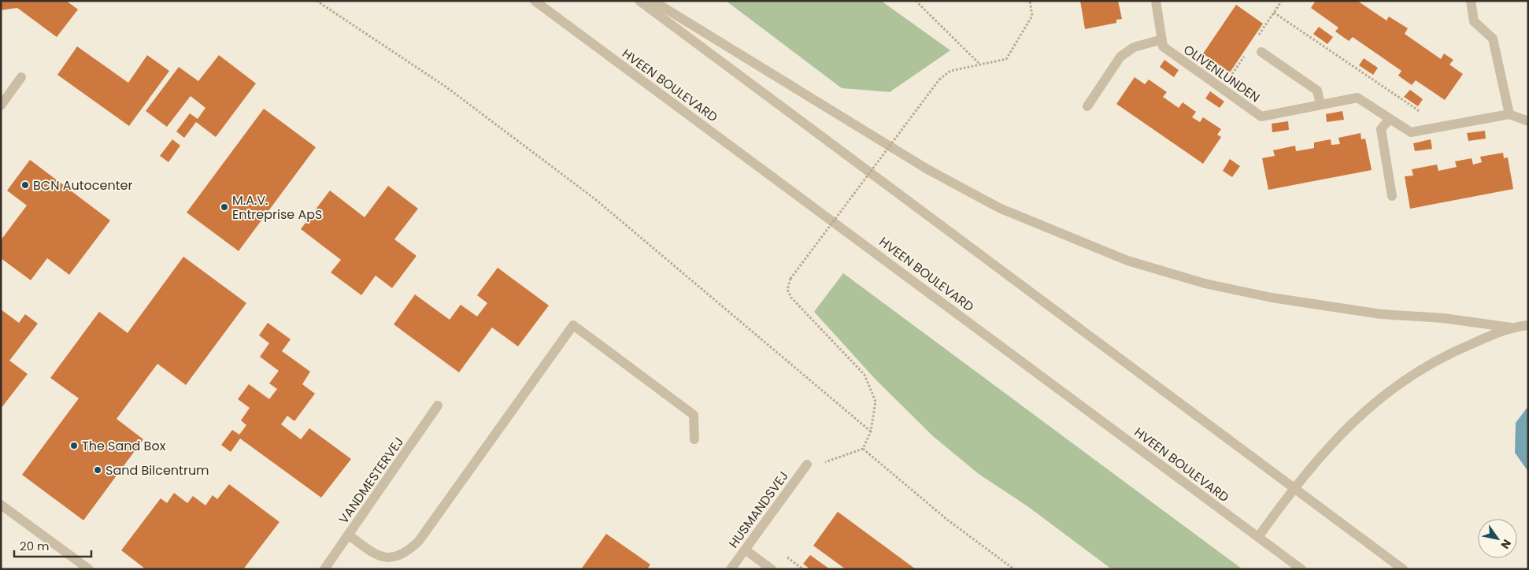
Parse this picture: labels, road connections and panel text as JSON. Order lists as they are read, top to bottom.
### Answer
{
  "streets": {
    "street": [
      "OLIVENLUNDEN",
      "HVEEN BOULEVARD",
      "VANDMESTERVEJ",
      "HUSMANDSVEJ"
    ]
  },
  "places": [
    "BCN Autocenter",
    "M.A.V. Entreprise ApS",
    "The Sand Box",
    "Sand Bilcentrum"
  ],
  "scale_bar": "20 m",
  "north": "bottom right"
}
